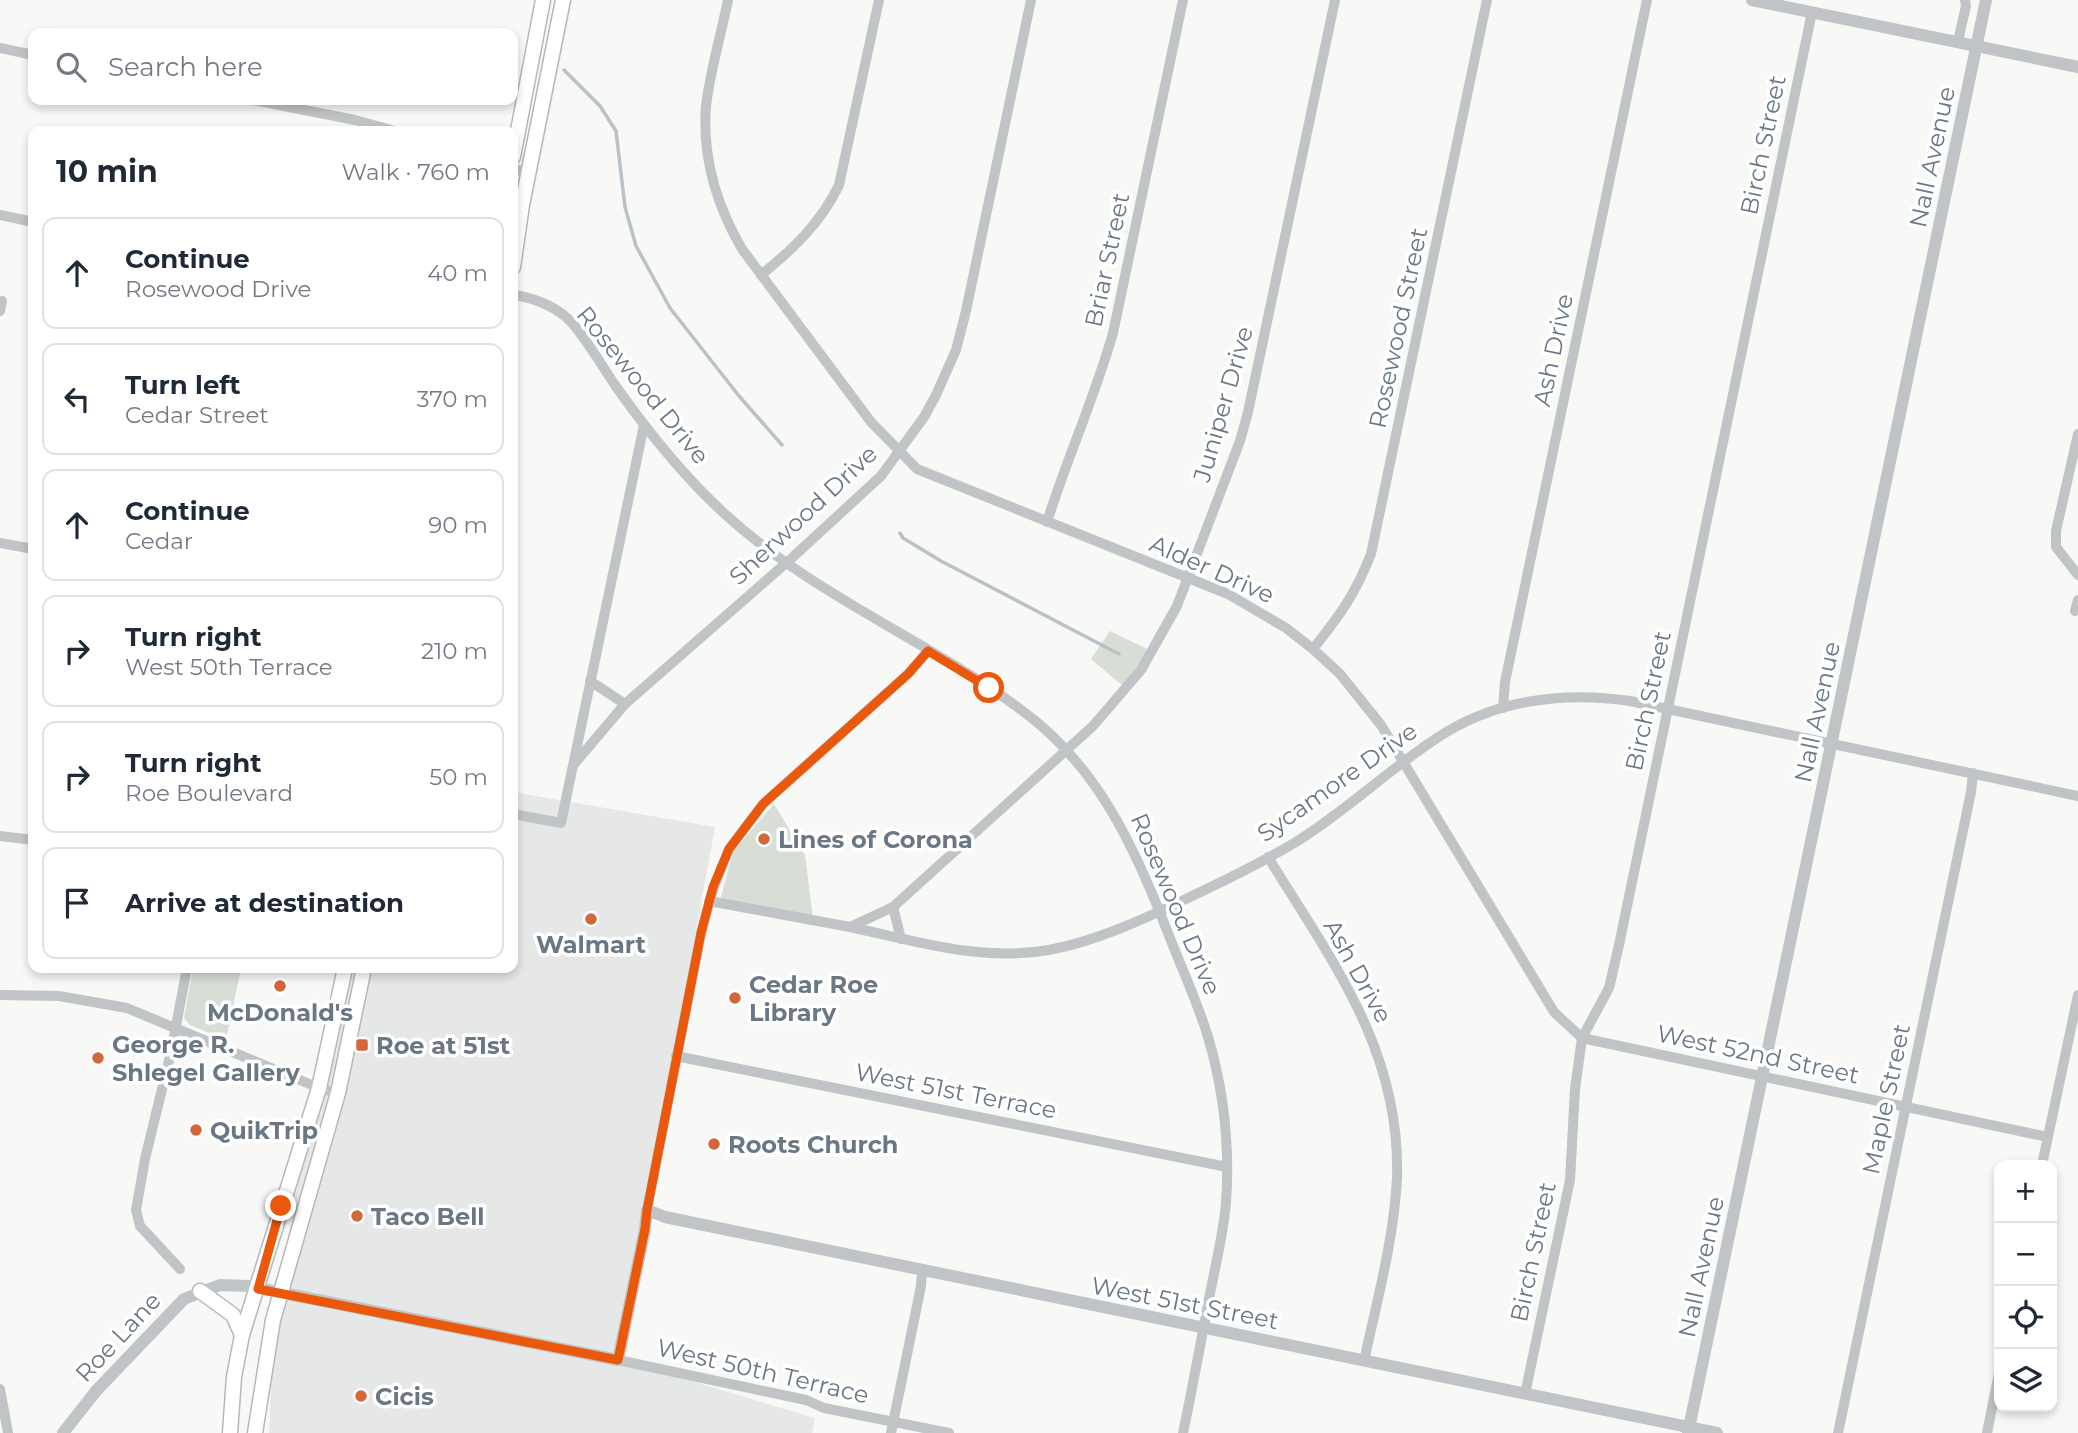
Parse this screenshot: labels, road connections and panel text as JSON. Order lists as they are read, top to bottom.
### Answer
{
  "streets": {
    "street": [
      "Birch Street",
      "Nall Avenue",
      "Briar Street",
      "Rosewood Street",
      "Ash Drive",
      "Rosewood Drive",
      "Juniper Drive",
      "Sherwood Drive",
      "Alder Drive",
      "Sycamore Drive",
      "West 52nd Street",
      "West 51st Terrace",
      "Maple Street",
      "West 51st Street",
      "Roe Lane",
      "West 50th Terrace"
    ]
  },
  "crossings": [
    ["Birch Street", "Alder Drive"],
    ["Birch Street", "Sycamore Drive"],
    ["Birch Street", "West 52nd Street"],
    ["Birch Street", "West 51st Street"],
    ["Nall Avenue", "Sycamore Drive"],
    ["Nall Avenue", "West 52nd Street"],
    ["Nall Avenue", "West 51st Street"],
    ["Briar Street", "Alder Drive"],
    ["Rosewood Street", "Alder Drive"],
    ["Ash Drive", "Sycamore Drive"],
    ["Ash Drive", "West 51st Street"],
    ["Rosewood Drive", "Juniper Drive"],
    ["Rosewood Drive", "Sherwood Drive"],
    ["Rosewood Drive", "Sycamore Drive"],
    ["Rosewood Drive", "West 51st Terrace"],
    ["Rosewood Drive", "West 51st Street"],
    ["Juniper Drive", "Alder Drive"],
    ["Juniper Drive", "Sycamore Drive"],
    ["Sherwood Drive", "Alder Drive"],
    ["Alder Drive", "Sycamore Drive"],
    ["Alder Drive", "West 52nd Street"],
    ["Sycamore Drive", "Maple Street"],
    ["West 52nd Street", "Maple Street"],
    ["Roe Lane", "West 50th Terrace"]
  ],
  "places": {
    "other": [
      "Lines of Corona",
      "Walmart",
      "McDonald's",
      "Cedar Roe Library",
      "George R. Shlegel Gallery",
      "QuikTrip",
      "Roots Church",
      "Taco Bell",
      "Cicis"
    ],
    "transit": ["Roe at 51st"]
  },
  "page": {
    "search": "Search here",
    "heading": ["10 min", "Walk · 760 m"],
    "list": [
      ["Continue", "Rosewood Drive", "40 m"],
      ["Turn left", "Cedar Street", "370 m"],
      ["Continue", "Cedar", "90 m"],
      ["Turn right", "West 50th Terrace", "210 m"],
      ["Turn right", "Roe Boulevard", "50 m"],
      "Arrive at destination"
    ],
    "map_buttons": ["+", "−"]
  }
}
